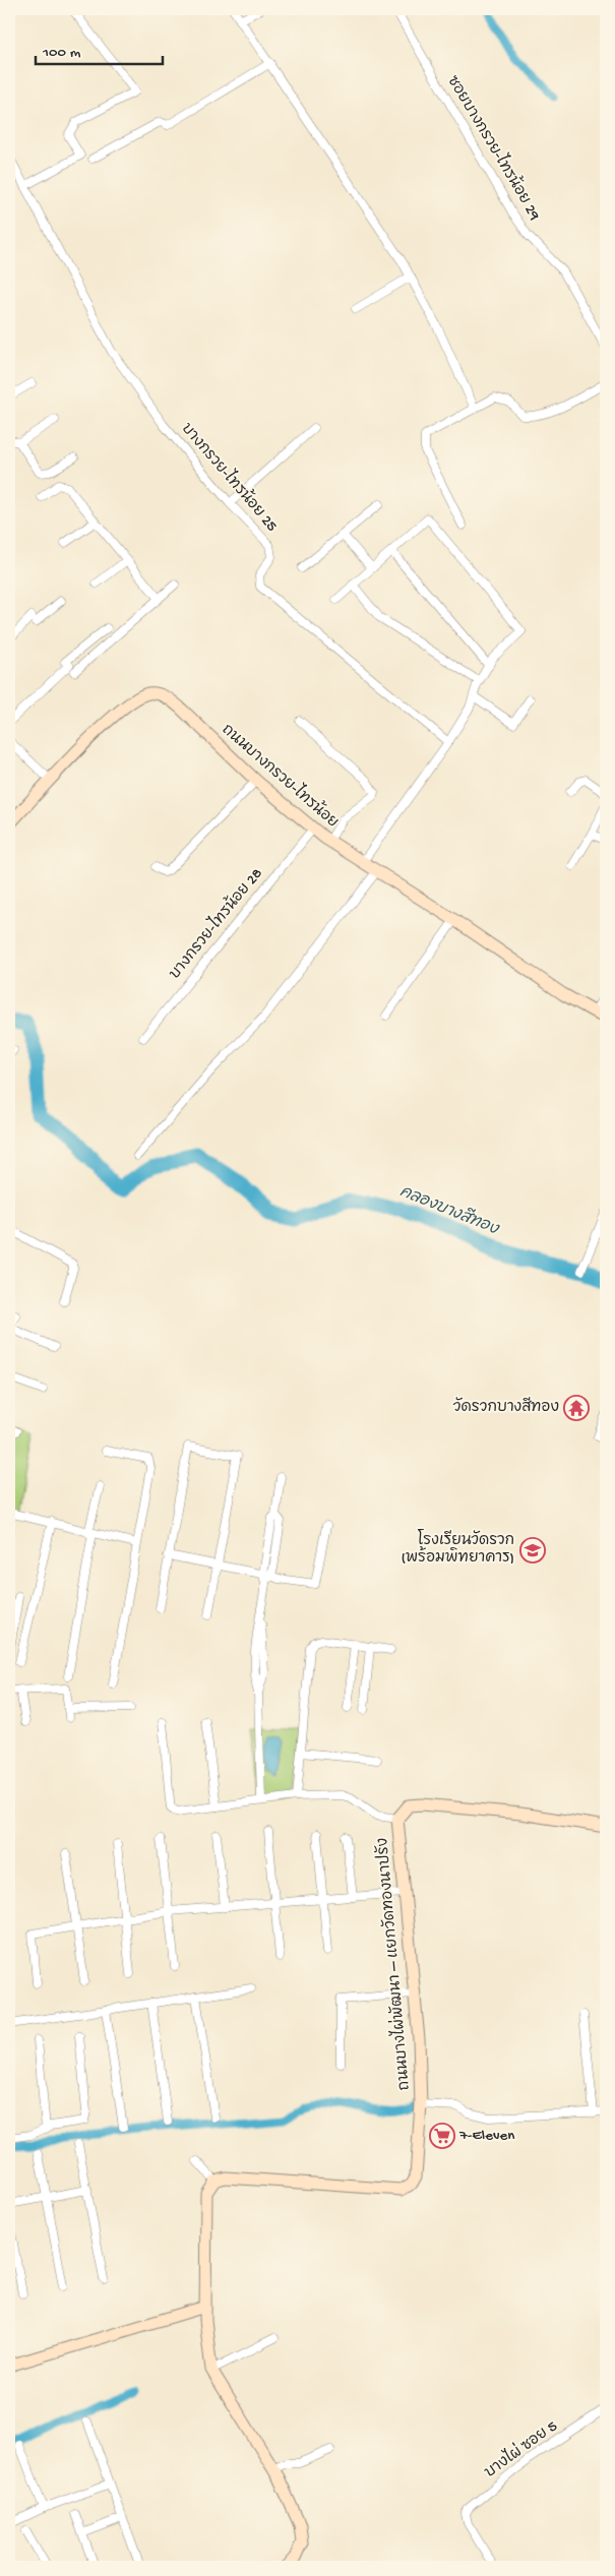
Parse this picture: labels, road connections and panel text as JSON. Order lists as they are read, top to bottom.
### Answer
{
  "streets": {
    "street": [
      "ซอยบางกรวย-ไทรน้อย 29",
      "บางกรวย-ไทรน้อย 25",
      "ถนนบางกรวย-ไทรน้อย",
      "บางกรวย-ไทรน้อย 28",
      "ถนนบางไผ่พัฒนา – แยกวัดทองนาปรัง",
      "บางไผ่ ซอย 5"
    ]
  },
  "crossings": [
    ["ถนนบางกรวย-ไทรน้อย", "บางกรวย-ไทรน้อย 28"]
  ],
  "water": ["คลองบางสีทอง"],
  "places": {
    "temple": ["วัดรวกบางสีทอง"],
    "school or university": ["โรงเรียนวัดรวก (พร้อมพิทยาคาร)"],
    "supermarket": ["7-Eleven"]
  },
  "scale_bar": "100 m"
}
